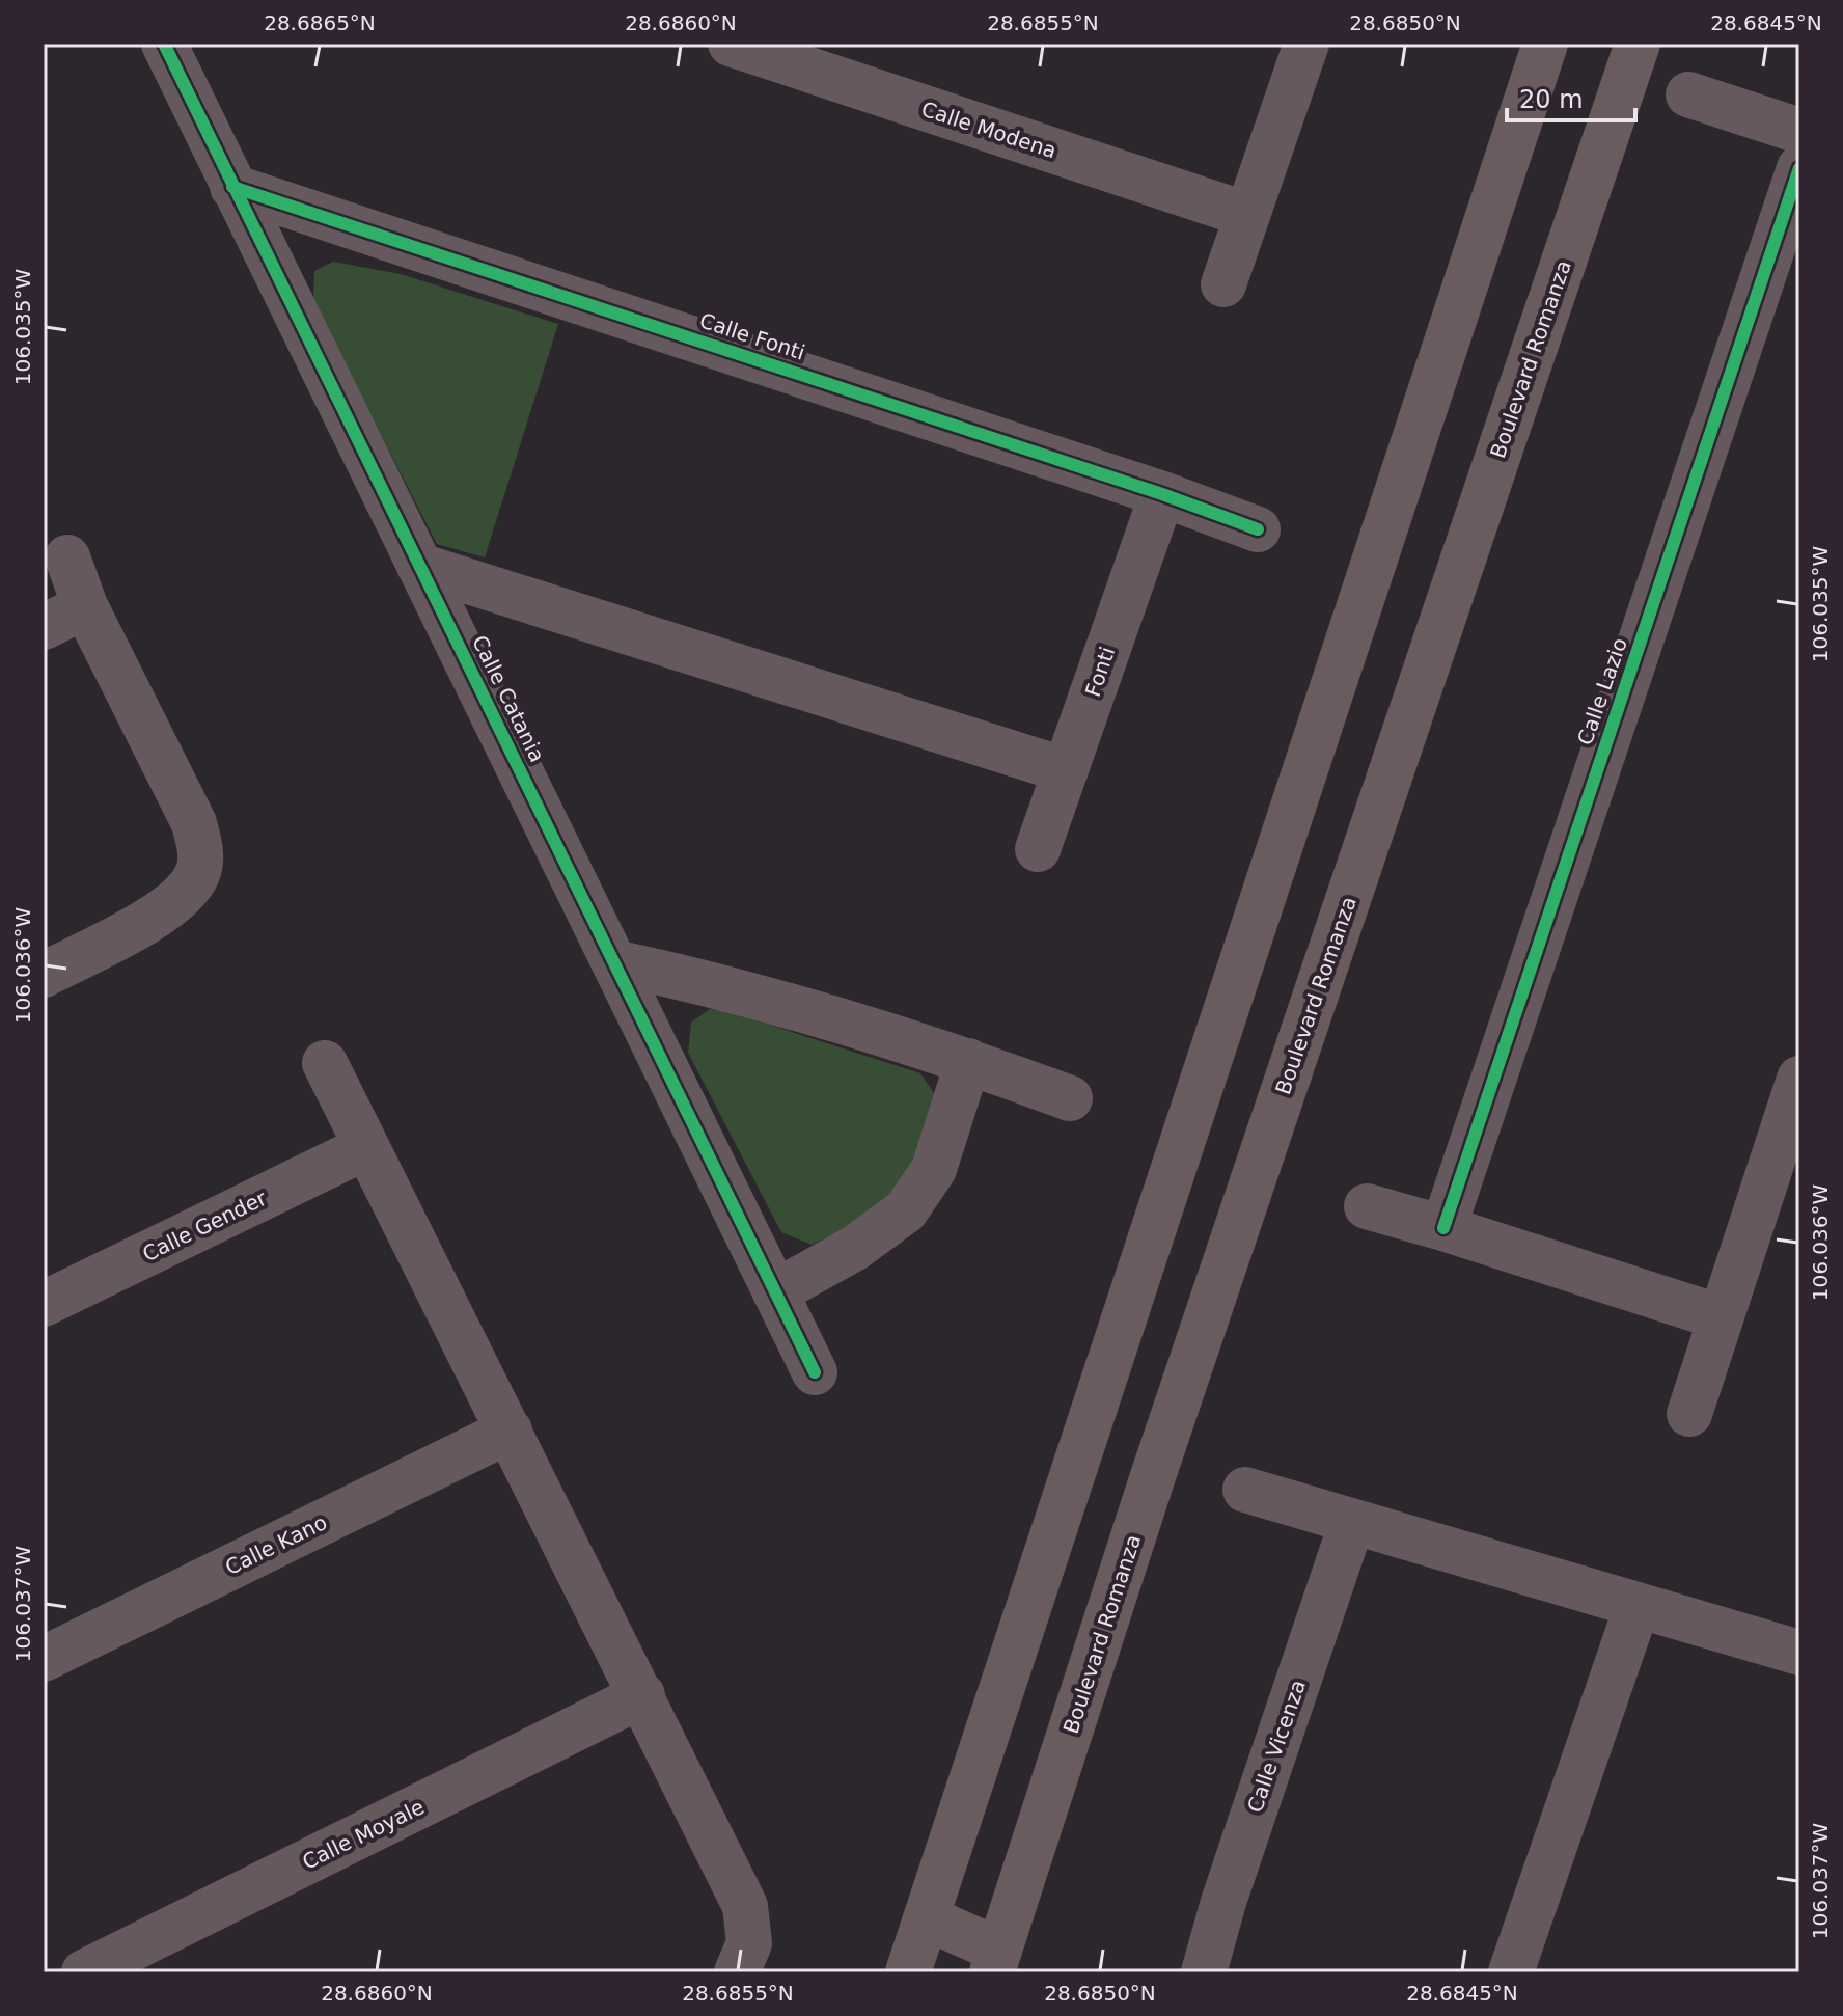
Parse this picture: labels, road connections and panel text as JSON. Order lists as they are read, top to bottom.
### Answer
{
  "streets": {
    "main road": ["Boulevard Romanza"],
    "street": [
      "Calle Modena",
      "Calle Fonti",
      "Fonti",
      "Calle Lazio",
      "Calle Catania",
      "Calle Gender",
      "Calle Kano",
      "Calle Vicenza",
      "Calle Moyale"
    ]
  },
  "crossings": [
    ["Calle Fonti", "Fonti"],
    ["Calle Fonti", "Calle Catania"]
  ],
  "scale_bar": "20 m",
  "coordinates": [
    "28.6865°N",
    "28.6860°N",
    "28.6855°N",
    "28.6850°N",
    "28.6845°N",
    "106.035°W",
    "106.036°W",
    "106.037°W"
  ]
}
